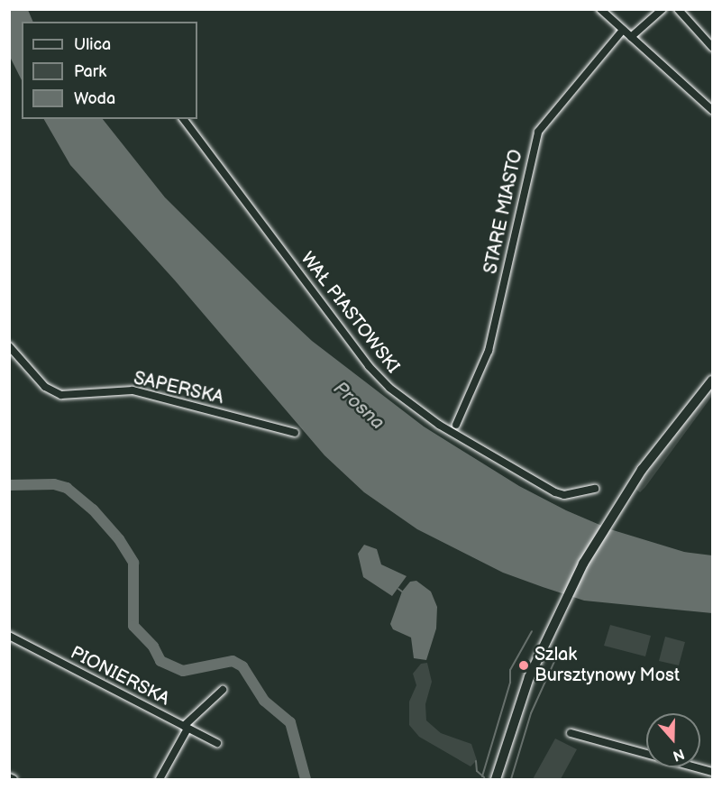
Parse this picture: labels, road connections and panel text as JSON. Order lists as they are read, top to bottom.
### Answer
{
  "streets": {
    "street": [
      "STARE MIASTO",
      "WAŁ PIASTOWSKI",
      "SAPERSKA",
      "PIONIERSKA"
    ]
  },
  "water": ["Prosna"],
  "places": ["Szlak Bursztynowy Most"],
  "legend": ["Ulica", "Park", "Woda"],
  "north": "bottom"
}
